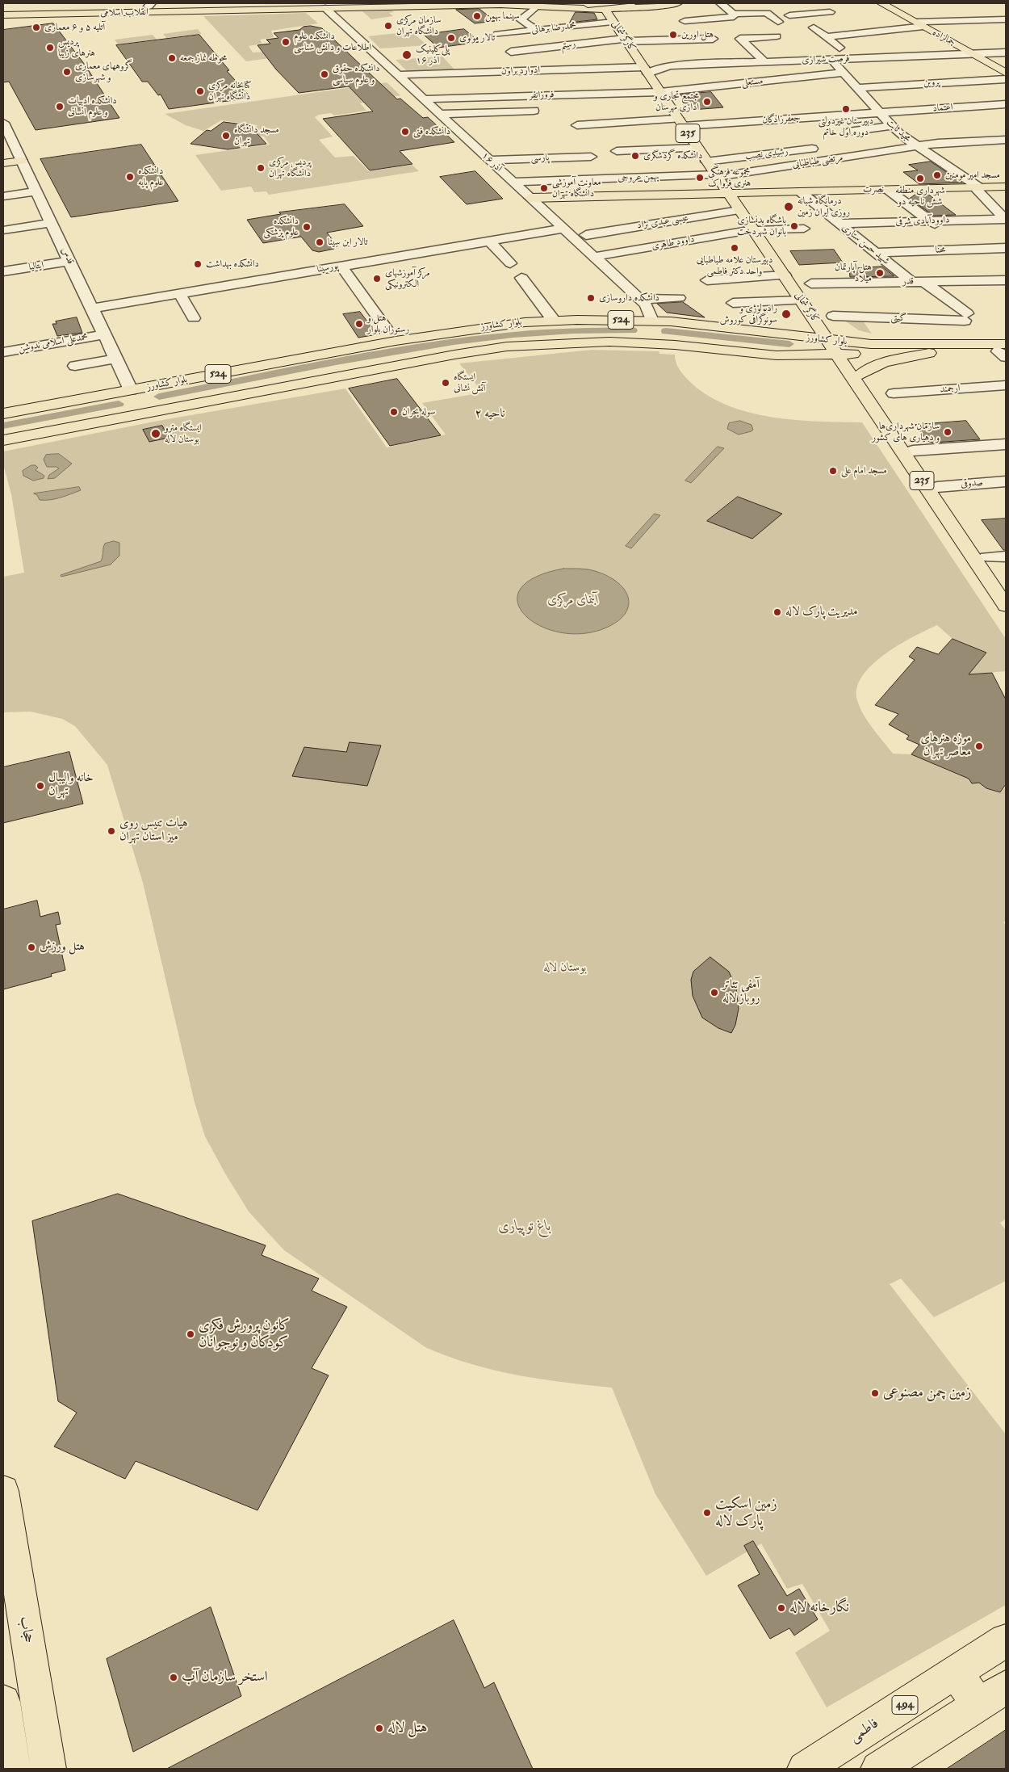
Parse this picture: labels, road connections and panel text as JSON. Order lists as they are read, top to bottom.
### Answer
{
  "streets": {
    "main road": [
      "انقلاب اسلامی",
      "کارگر شمالی",
      "جمالزاده",
      "235",
      "نصرت",
      "524",
      "بلوار کشاورز",
      "حجاب",
      "494",
      "فاطمی"
    ],
    "street": [
      "محمدرضا برهانی",
      "رستم",
      "فرصت شیرازی",
      "ادوارد براون",
      "مستعلی",
      "پروین",
      "فروزانفر",
      "اعتماد",
      "جعفرزادگان",
      "مجید ثابت",
      "رشیدی نصب",
      "پارسی",
      "مرتضی طباطبایی",
      "۱۶ آذر",
      "بهمن عروجی",
      "داوودآبادی شرقی",
      "عیسی عبدی نژاد",
      "داوود طاهری",
      "شهید حسن ستاری",
      "محنا",
      "قدس",
      "ایتالیا",
      "پورسینا",
      "قدر",
      "گیتی",
      "محمدعلی اسلامی ندوشن",
      "ارجمند",
      "صدوقی"
    ]
  },
  "crossings": [
    ["انقلاب اسلامی", "۱۶ آذر"],
    ["محمدرضا برهانی", "کارگر شمالی"],
    ["کارگر شمالی", "رستم"],
    ["کارگر شمالی", "فرصت شیرازی"],
    ["کارگر شمالی", "ادوارد براون"],
    ["کارگر شمالی", "مستعلی"],
    ["کارگر شمالی", "فروزانفر"],
    ["کارگر شمالی", "جعفرزادگان"],
    ["کارگر شمالی", "رشیدی نصب"],
    ["کارگر شمالی", "مرتضی طباطبایی"],
    ["کارگر شمالی", "بهمن عروجی"],
    ["کارگر شمالی", "نصرت"],
    ["کارگر شمالی", "عیسی عبدی نژاد"],
    ["کارگر شمالی", "داوود طاهری"],
    ["کارگر شمالی", "بلوار کشاورز"],
    ["کارگر شمالی", "صدوقی"],
    ["جمالزاده", "فرصت شیرازی"],
    ["فرصت شیرازی", "ادوارد براون"],
    ["فرصت شیرازی", "مجید ثابت"],
    ["ادوارد براون", "۱۶ آذر"],
    ["مستعلی", "فروزانفر"],
    ["مستعلی", "مجید ثابت"],
    ["پروین", "مجید ثابت"],
    ["فروزانفر", "۱۶ آذر"],
    ["اعتماد", "جعفرزادگان"],
    ["اعتماد", "مجید ثابت"],
    ["جعفرزادگان", "مجید ثابت"],
    ["مجید ثابت", "مرتضی طباطبایی"],
    ["مجید ثابت", "نصرت"],
    ["مجید ثابت", "داوودآبادی شرقی"],
    ["پارسی", "۱۶ آذر"],
    ["مرتضی طباطبایی", "بهمن عروجی"],
    ["۱۶ آذر", "بهمن عروجی"],
    ["۱۶ آذر", "داوود طاهری"],
    ["۱۶ آذر", "پورسینا"],
    ["۱۶ آذر", "بلوار کشاورز"],
    ["نصرت", "شهید حسن ستاری"],
    ["داوودآبادی شرقی", "شهید حسن ستاری"],
    ["شهید حسن ستاری", "محنا"],
    ["شهید حسن ستاری", "قدر"],
    ["شهید حسن ستاری", "گیتی"],
    ["قدس", "ایتالیا"],
    ["قدس", "پورسینا"],
    ["قدس", "بلوار کشاورز"],
    ["قدس", "محمدعلی اسلامی ندوشن"]
  ],
  "districts": ["ناحیه ۲"],
  "water": ["آبنمای مرکزی"],
  "parks": ["بوستان لاله", "باغ توپیاری"],
  "places": [
    "سینما بهمن",
    "سازمان مرکزی دانشگاه تهران",
    "آتلیه ۵ و ۶ معماری",
    "هتل اورین",
    "تالار مولوی",
    "دانشکده علوم اطلاعات و دانش شناسی",
    "پردیس هنرهای زیبا",
    "پلی‌کلینیک ۱۶ آذر",
    "محوطه نماز جمعه",
    "گروههای معماری و شهرسازی",
    "دانشکده حقوق و علوم سیاسی",
    "کتابخانه مرکزی دانشگاه تهران",
    "مجتمع تجاری و اداری مهرسان",
    "دانشکده ادبیات و علوم انسانی",
    "دبیرستان غیردولتی دوره اول خاتم",
    "دانشکده فنی",
    "مسجد دانشگاه تهران",
    "دانشکده گردشگری",
    "پردیس مرکزی دانشگاه‌ تهران",
    "مسجد امیر مومنین",
    "دانشکده علوم پایه",
    "مجموعه فرهنگی هنری فرواک",
    "شهرداری منطقه شش ناحیه دو",
    "معاونت آموزشی دانشگاه تهران",
    "درمانگاه شبانه روزی ایران زمین",
    "باشگاه بدنسازی بانوان شهردخت",
    "دانشکده علوم پزشکی",
    "تالار ابن سینا",
    "دبیرستان علامه طباطبایی واحد دکتر فاطمی",
    "دانشکده بهداشت",
    "هتل آپارتمان میلاد",
    "مرکز آموزشهای الکترونیکی",
    "دانشکده داروسازی",
    "رادیولوژی و سونوگرافی کوروش",
    "هتل و رستوران بلوار",
    "ایستگاه آتش نشانی",
    "سوله بحران",
    "سازمان شهرداری‌ها و دهیاری‌ های کشور",
    "ایستگاه مترو بوستان لاله",
    "مسجد امام علی",
    "مدیریت پارک لاله",
    "موزه هنرهای معاصر تهران",
    "خانه والیبال تهران",
    "هیات تنیس روی میز استان تهران",
    "هتل ورزش",
    "آمفی تئاتر روباز لاله",
    "کانون پرورش فکری کودکان و نوجوانان",
    "زمین چمن مصنوعی",
    "زمین اسکیت پارک لاله",
    "نگارخانه لاله",
    "استخر سازمان آب",
    "هتل لاله"
  ]
}
